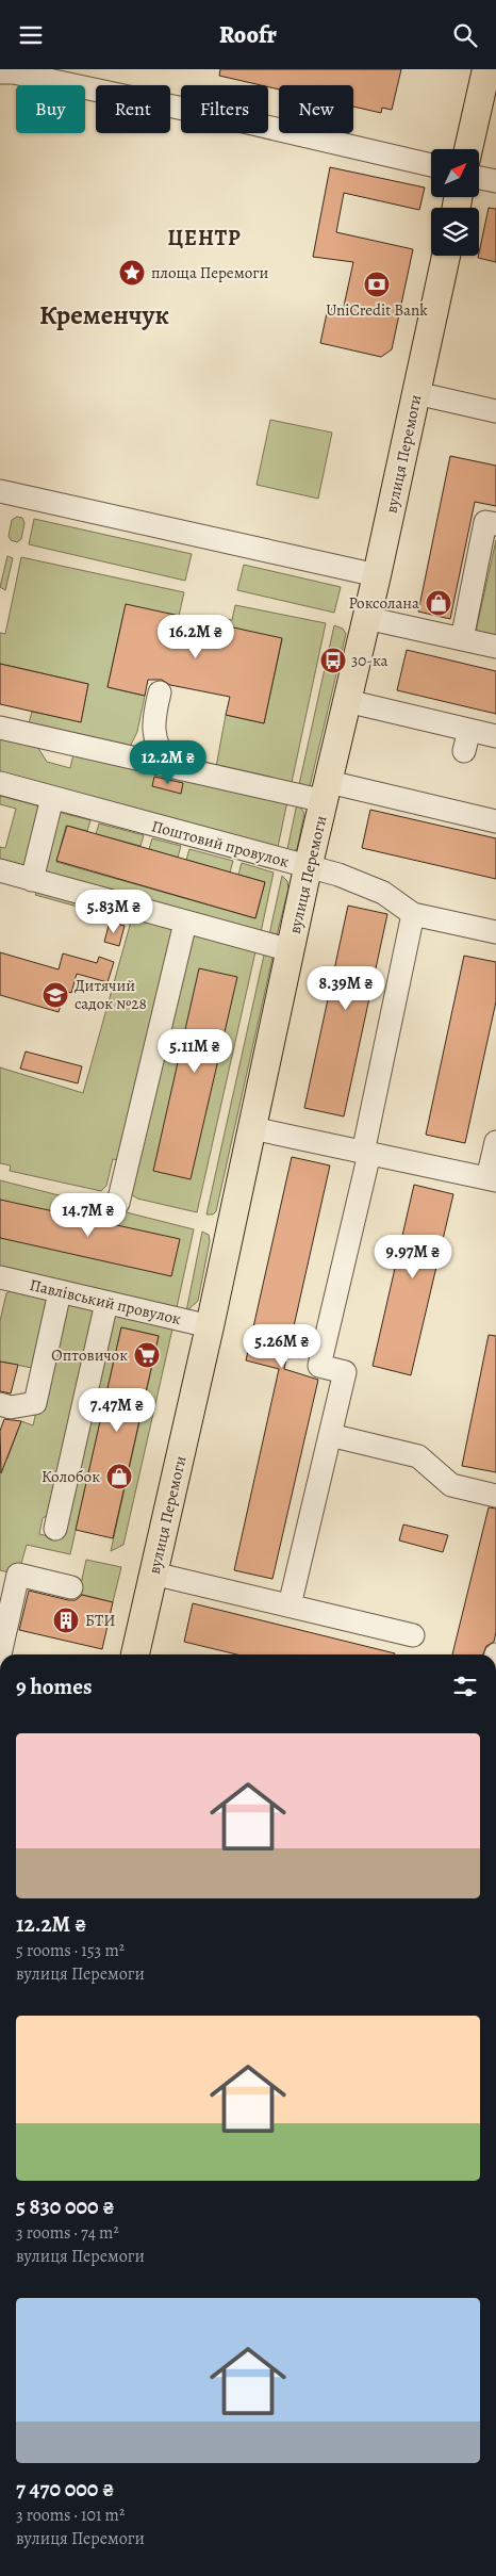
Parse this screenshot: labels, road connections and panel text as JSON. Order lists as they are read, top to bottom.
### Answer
{
  "streets": {
    "main road": ["вулиця Перемоги"],
    "street": ["Поштовий провулок", "Павлівський провулок"]
  },
  "crossings": [
    ["вулиця Перемоги", "Поштовий провулок"],
    ["вулиця Перемоги", "Павлівський провулок"]
  ],
  "districts": ["ЦЕНТР", "Кременчук"],
  "places": {
    "place": ["площа Перемоги"],
    "bank": ["UniCredit Bank"],
    "shop": ["Роксолана", "Колобок"],
    "bus stop": ["30-ка"],
    "school or university": ["Дитячий садок №28"],
    "supermarket": ["Оптовичок"],
    "building": ["БТИ"]
  },
  "north": "top right",
  "page": {
    "header": "Roofr",
    "chip": [
      "Buy",
      "Rent",
      "Filters",
      "New"
    ],
    "price": [
      "16.2M ₴",
      "12.2M ₴",
      "5.83M ₴",
      "8.39M ₴",
      "5.11M ₴",
      "14.7M ₴",
      "9.97M ₴",
      "5.26M ₴",
      "7.47M ₴"
    ],
    "heading": "9 homes",
    "list": [
      {
        "name": "12.2M ₴",
        "note": "5 rooms · 153 m² · вулиця Перемоги"
      },
      {
        "name": "5 830 000 ₴",
        "note": "3 rooms · 74 m² · вулиця Перемоги"
      },
      {
        "name": "7 470 000 ₴",
        "note": "3 rooms · 101 m² · вулиця Перемоги"
      }
    ]
  }
}
